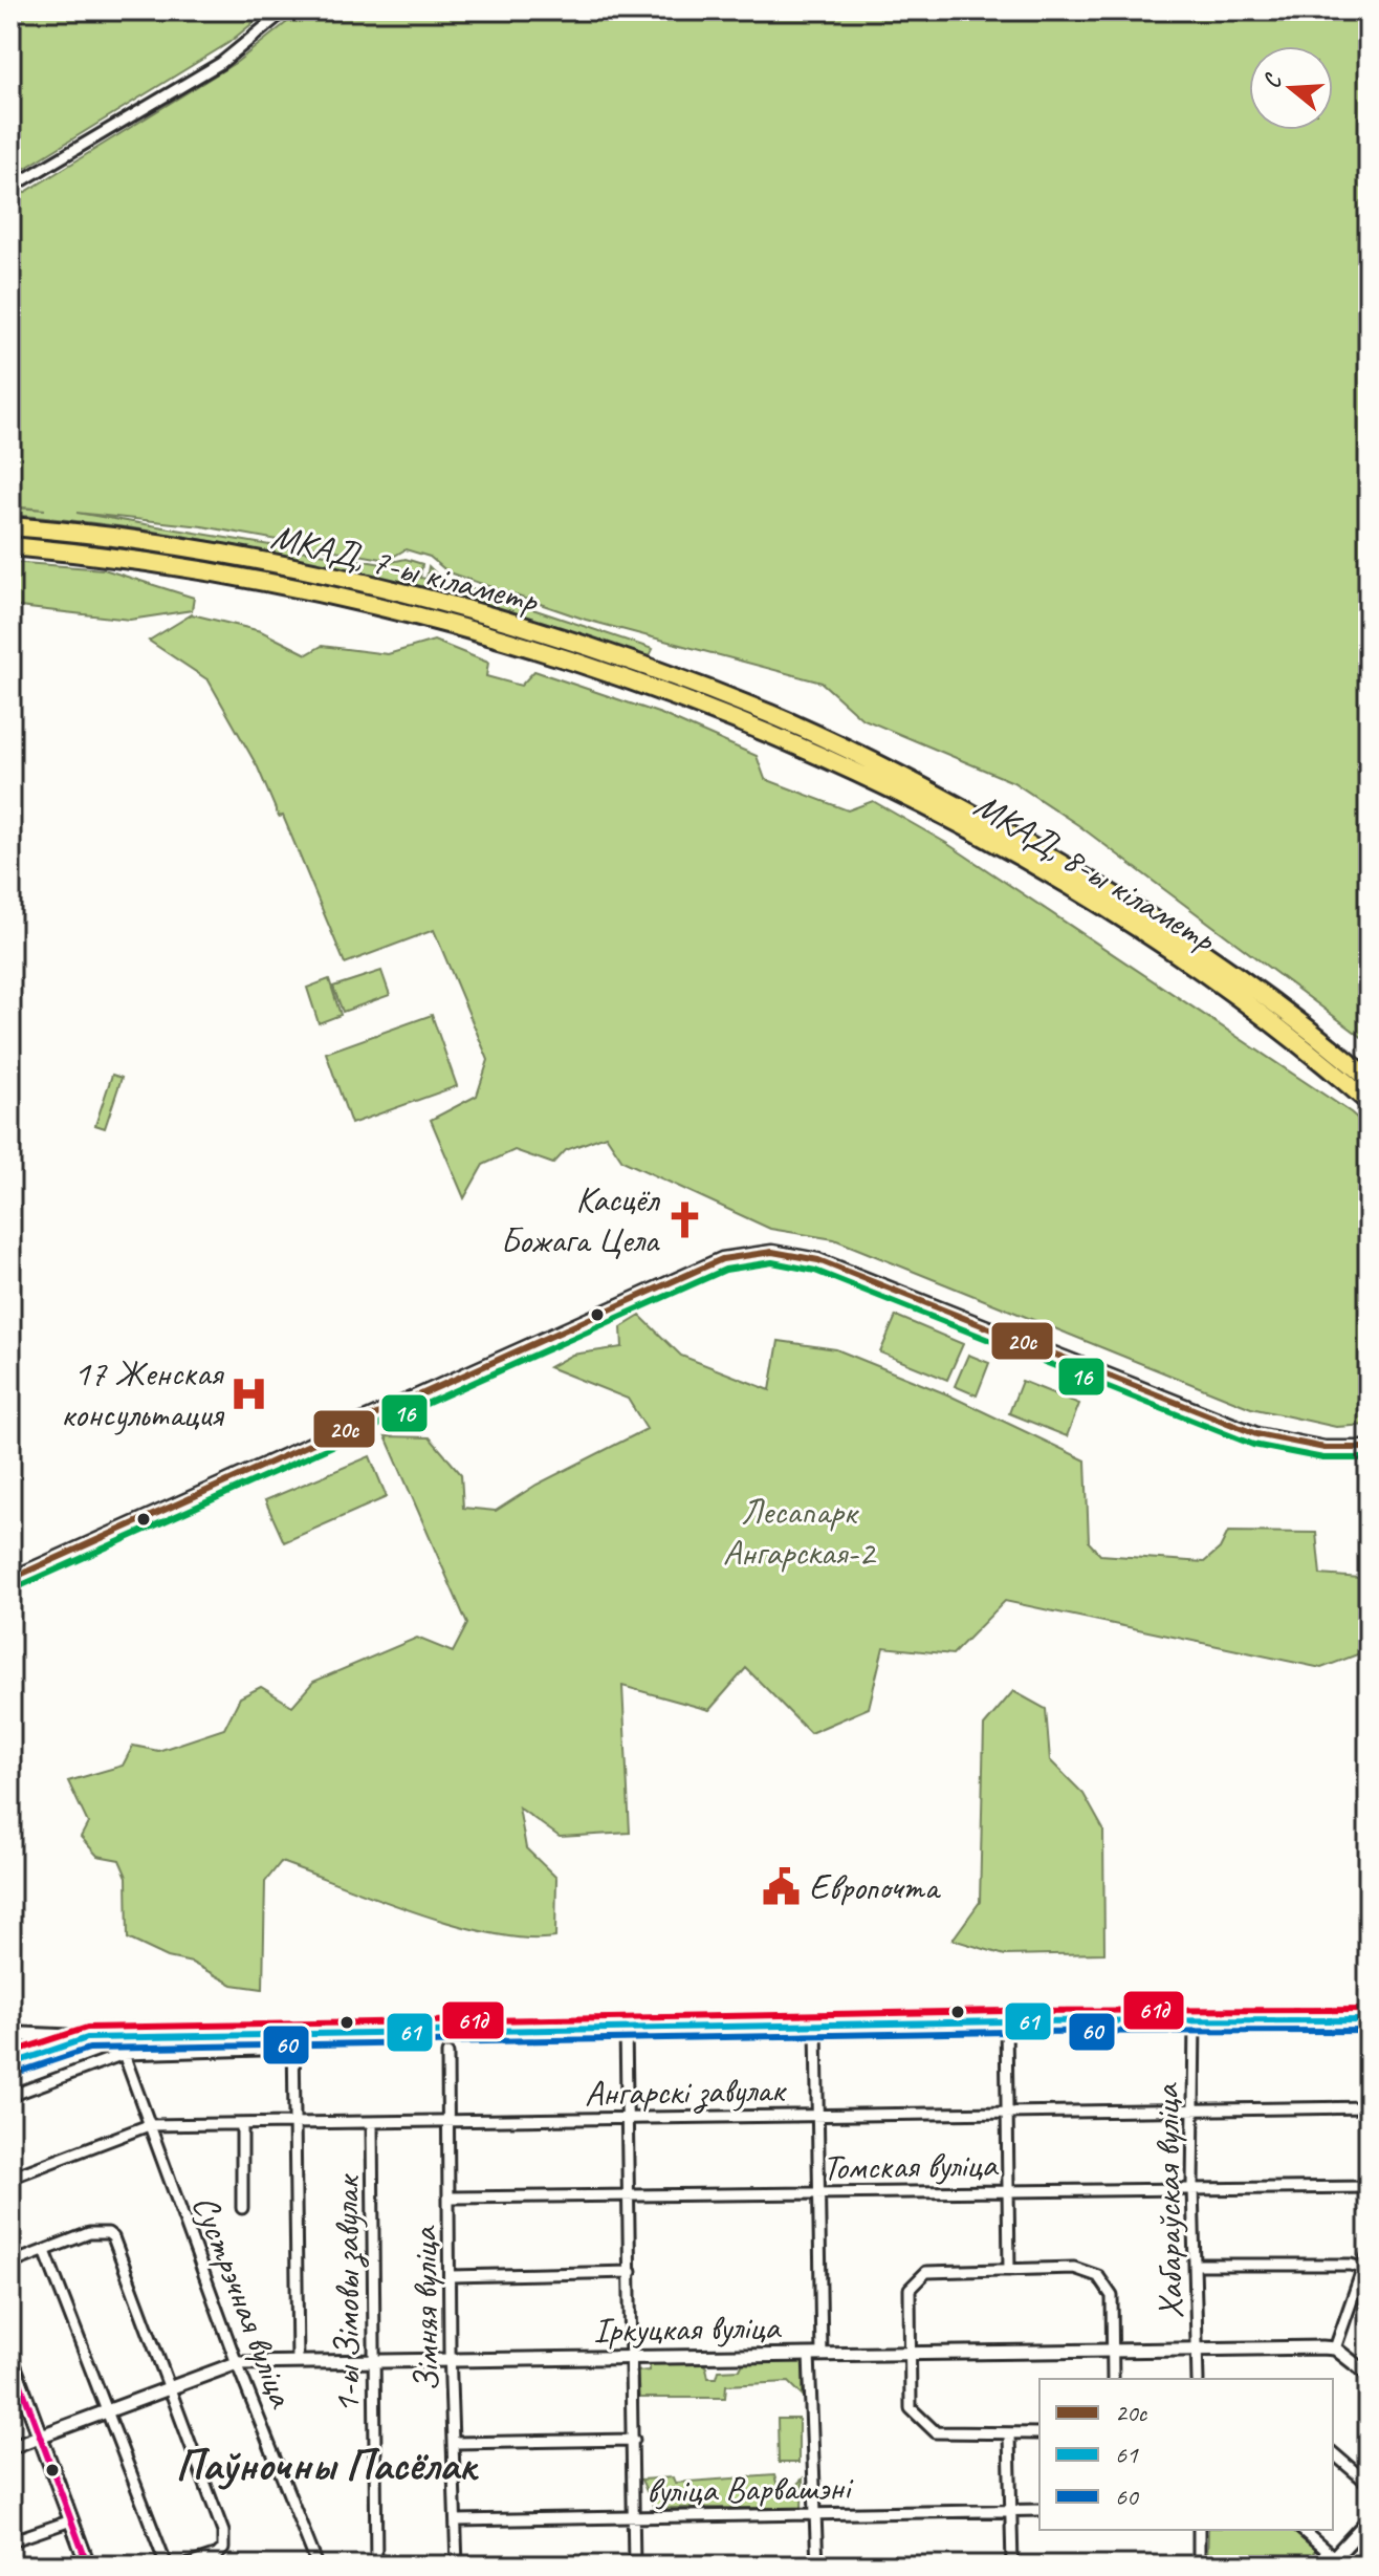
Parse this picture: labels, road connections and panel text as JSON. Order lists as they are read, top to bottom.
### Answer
{
  "streets": {
    "highway": ["МКАД, 7-ы кіламетр", "МКАД, 8-ы кіламетр"],
    "street": [
      "Ангарскі завулак",
      "Томская вуліца",
      "Хабараўская вуліца",
      "1-ы Зімовы завулак",
      "Сустрэчная вуліца",
      "Зімняя вуліца",
      "Іркуцкая вуліца",
      "вуліца Варвашэні"
    ]
  },
  "crossings": [
    ["МКАД, 7-ы кіламетр", "МКАД, 8-ы кіламетр"],
    ["Ангарскі завулак", "Хабараўская вуліца"],
    ["Ангарскі завулак", "1-ы Зімовы завулак"],
    ["Ангарскі завулак", "Сустрэчная вуліца"],
    ["Ангарскі завулак", "Зімняя вуліца"],
    ["Томская вуліца", "Хабараўская вуліца"],
    ["Томская вуліца", "Зімняя вуліца"],
    ["Хабараўская вуліца", "Іркуцкая вуліца"],
    ["1-ы Зімовы завулак", "Іркуцкая вуліца"],
    ["Сустрэчная вуліца", "Іркуцкая вуліца"],
    ["Зімняя вуліца", "Іркуцкая вуліца"],
    ["Зімняя вуліца", "вуліца Варвашэні"]
  ],
  "districts": ["Паўночны Пасёлак"],
  "parks": ["Лесапарк Ангарская-2"],
  "places": {
    "church": ["Касцёл Божага Цела"],
    "hospital": ["17 Женская консультация"],
    "public building": ["Европочта"]
  },
  "lines": [
    "transit line 20с",
    "transit line 16",
    "transit line 61д",
    "transit line 61",
    "transit line 60"
  ],
  "legend": ["20с", "61", "60"],
  "north": "left"
}
